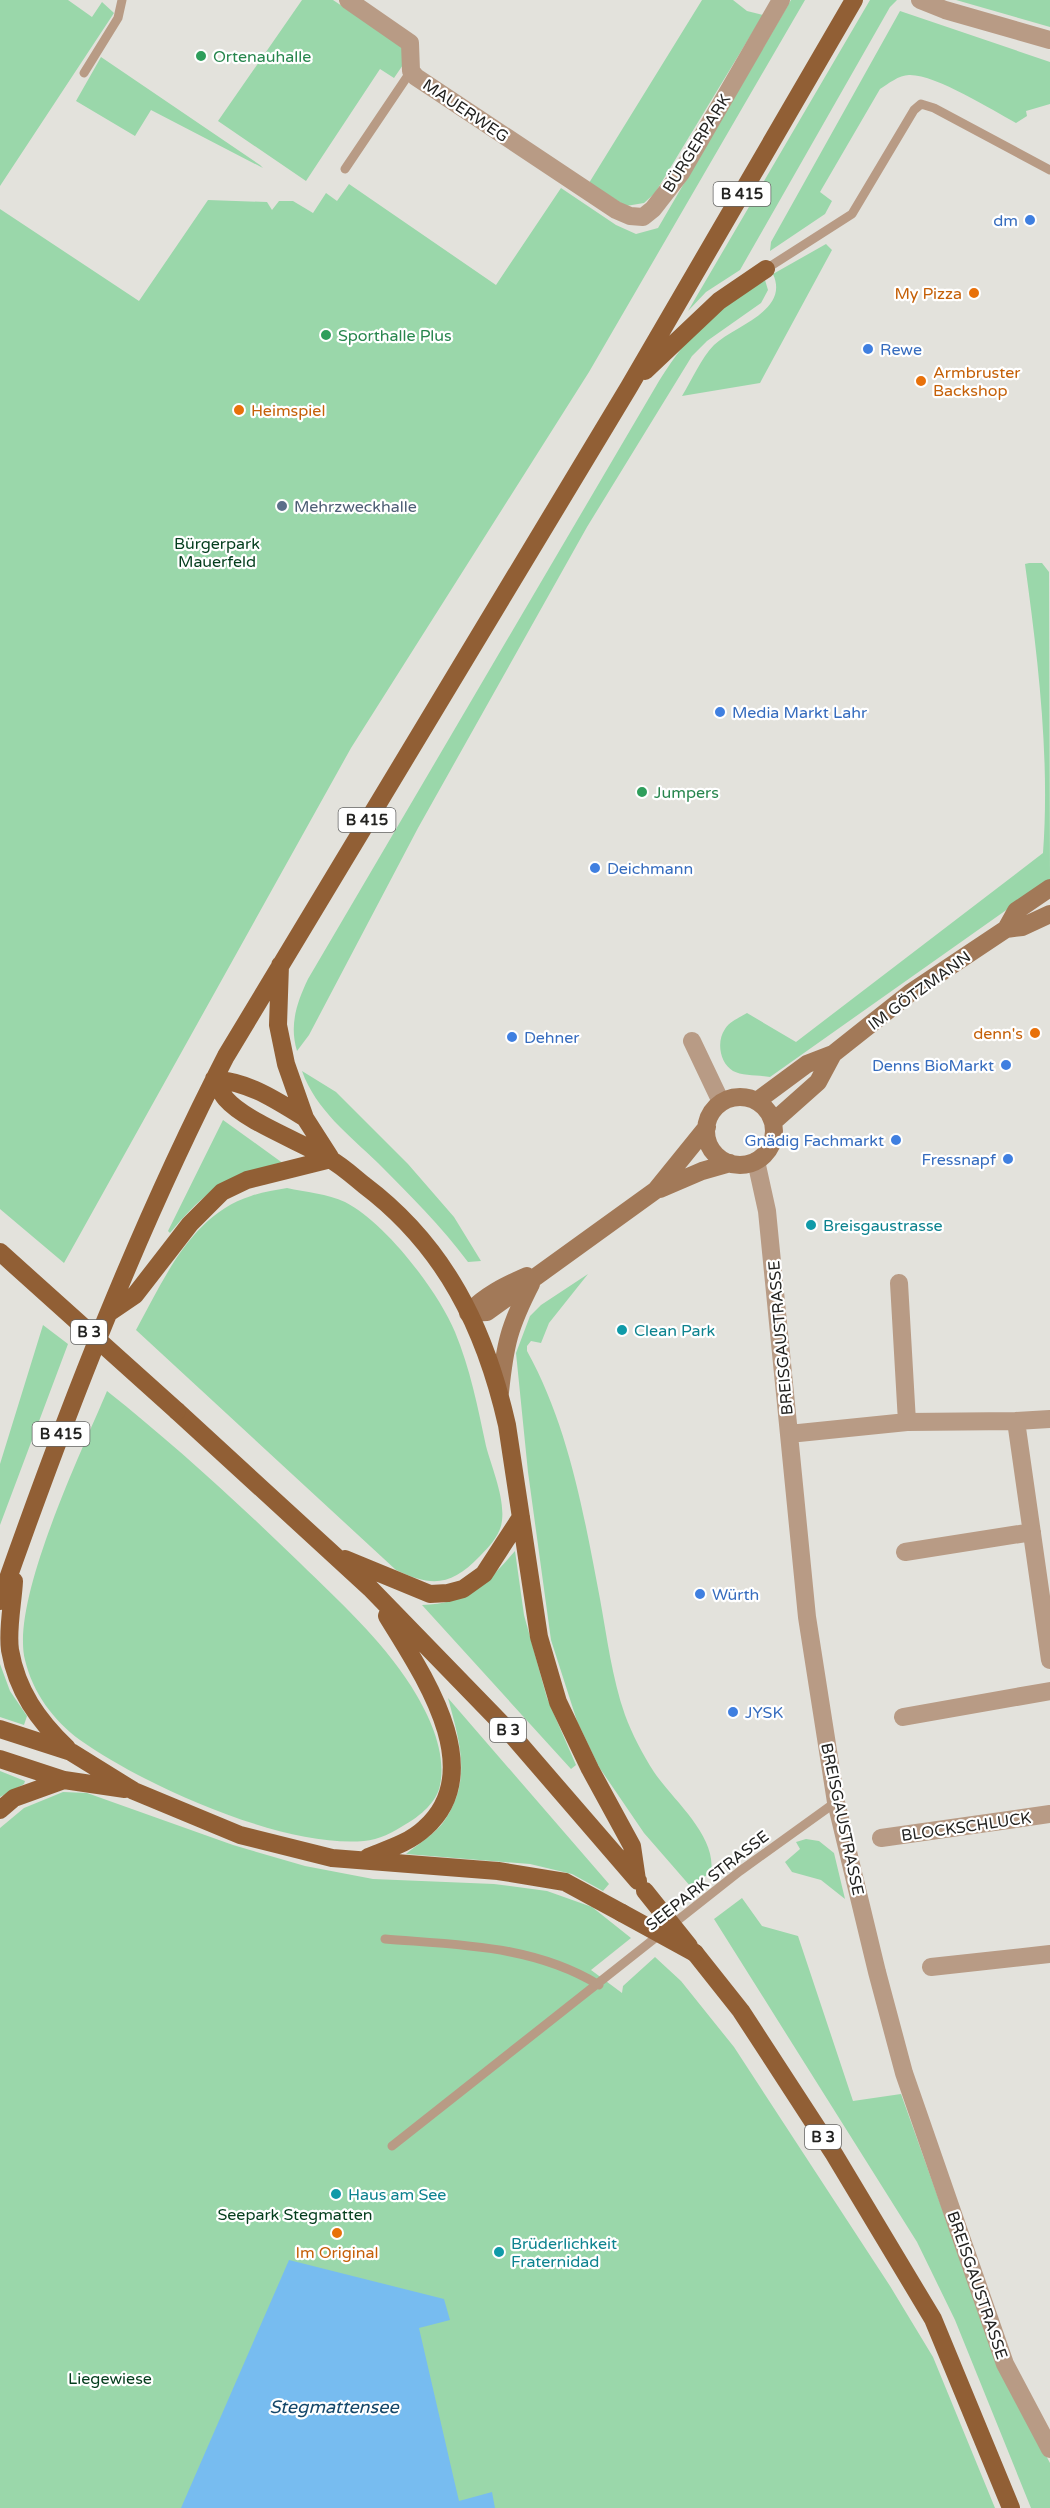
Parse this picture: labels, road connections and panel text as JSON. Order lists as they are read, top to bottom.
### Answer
{
  "streets": {
    "main road": ["B 415", "B 3"],
    "street": [
      "MAUERWEG",
      "BÜRGERPARK",
      "IM GÖTZMANN",
      "BREISGAUSTRASSE",
      "BLOCKSCHLUCK"
    ],
    "lane": ["SEEPARK STRASSE"]
  },
  "crossings": [
    ["MAUERWEG", "BÜRGERPARK"],
    ["B 415", "B 3"],
    ["IM GÖTZMANN", "BREISGAUSTRASSE"],
    ["BREISGAUSTRASSE", "SEEPARK STRASSE"]
  ],
  "water": ["Stegmattensee"],
  "parks": ["Bürgerpark Mauerfeld", "Seepark Stegmatten", "Liegewiese"],
  "places": [
    "Ortenauhalle",
    "dm",
    "My Pizza",
    "Sporthalle Plus",
    "Rewe",
    "Armbruster Backshop",
    "Heimspiel",
    "Mehrzweckhalle",
    "Media Markt Lahr",
    "Jumpers",
    "Deichmann",
    "denn's",
    "Dehner",
    "Denns BioMarkt",
    "Gnädig Fachmarkt",
    "Fressnapf",
    "Breisgaustrasse",
    "Clean Park",
    "Würth",
    "JYSK",
    "Haus am See",
    "Im Original",
    "Brüderlichkeit Fraternidad"
  ]
}
